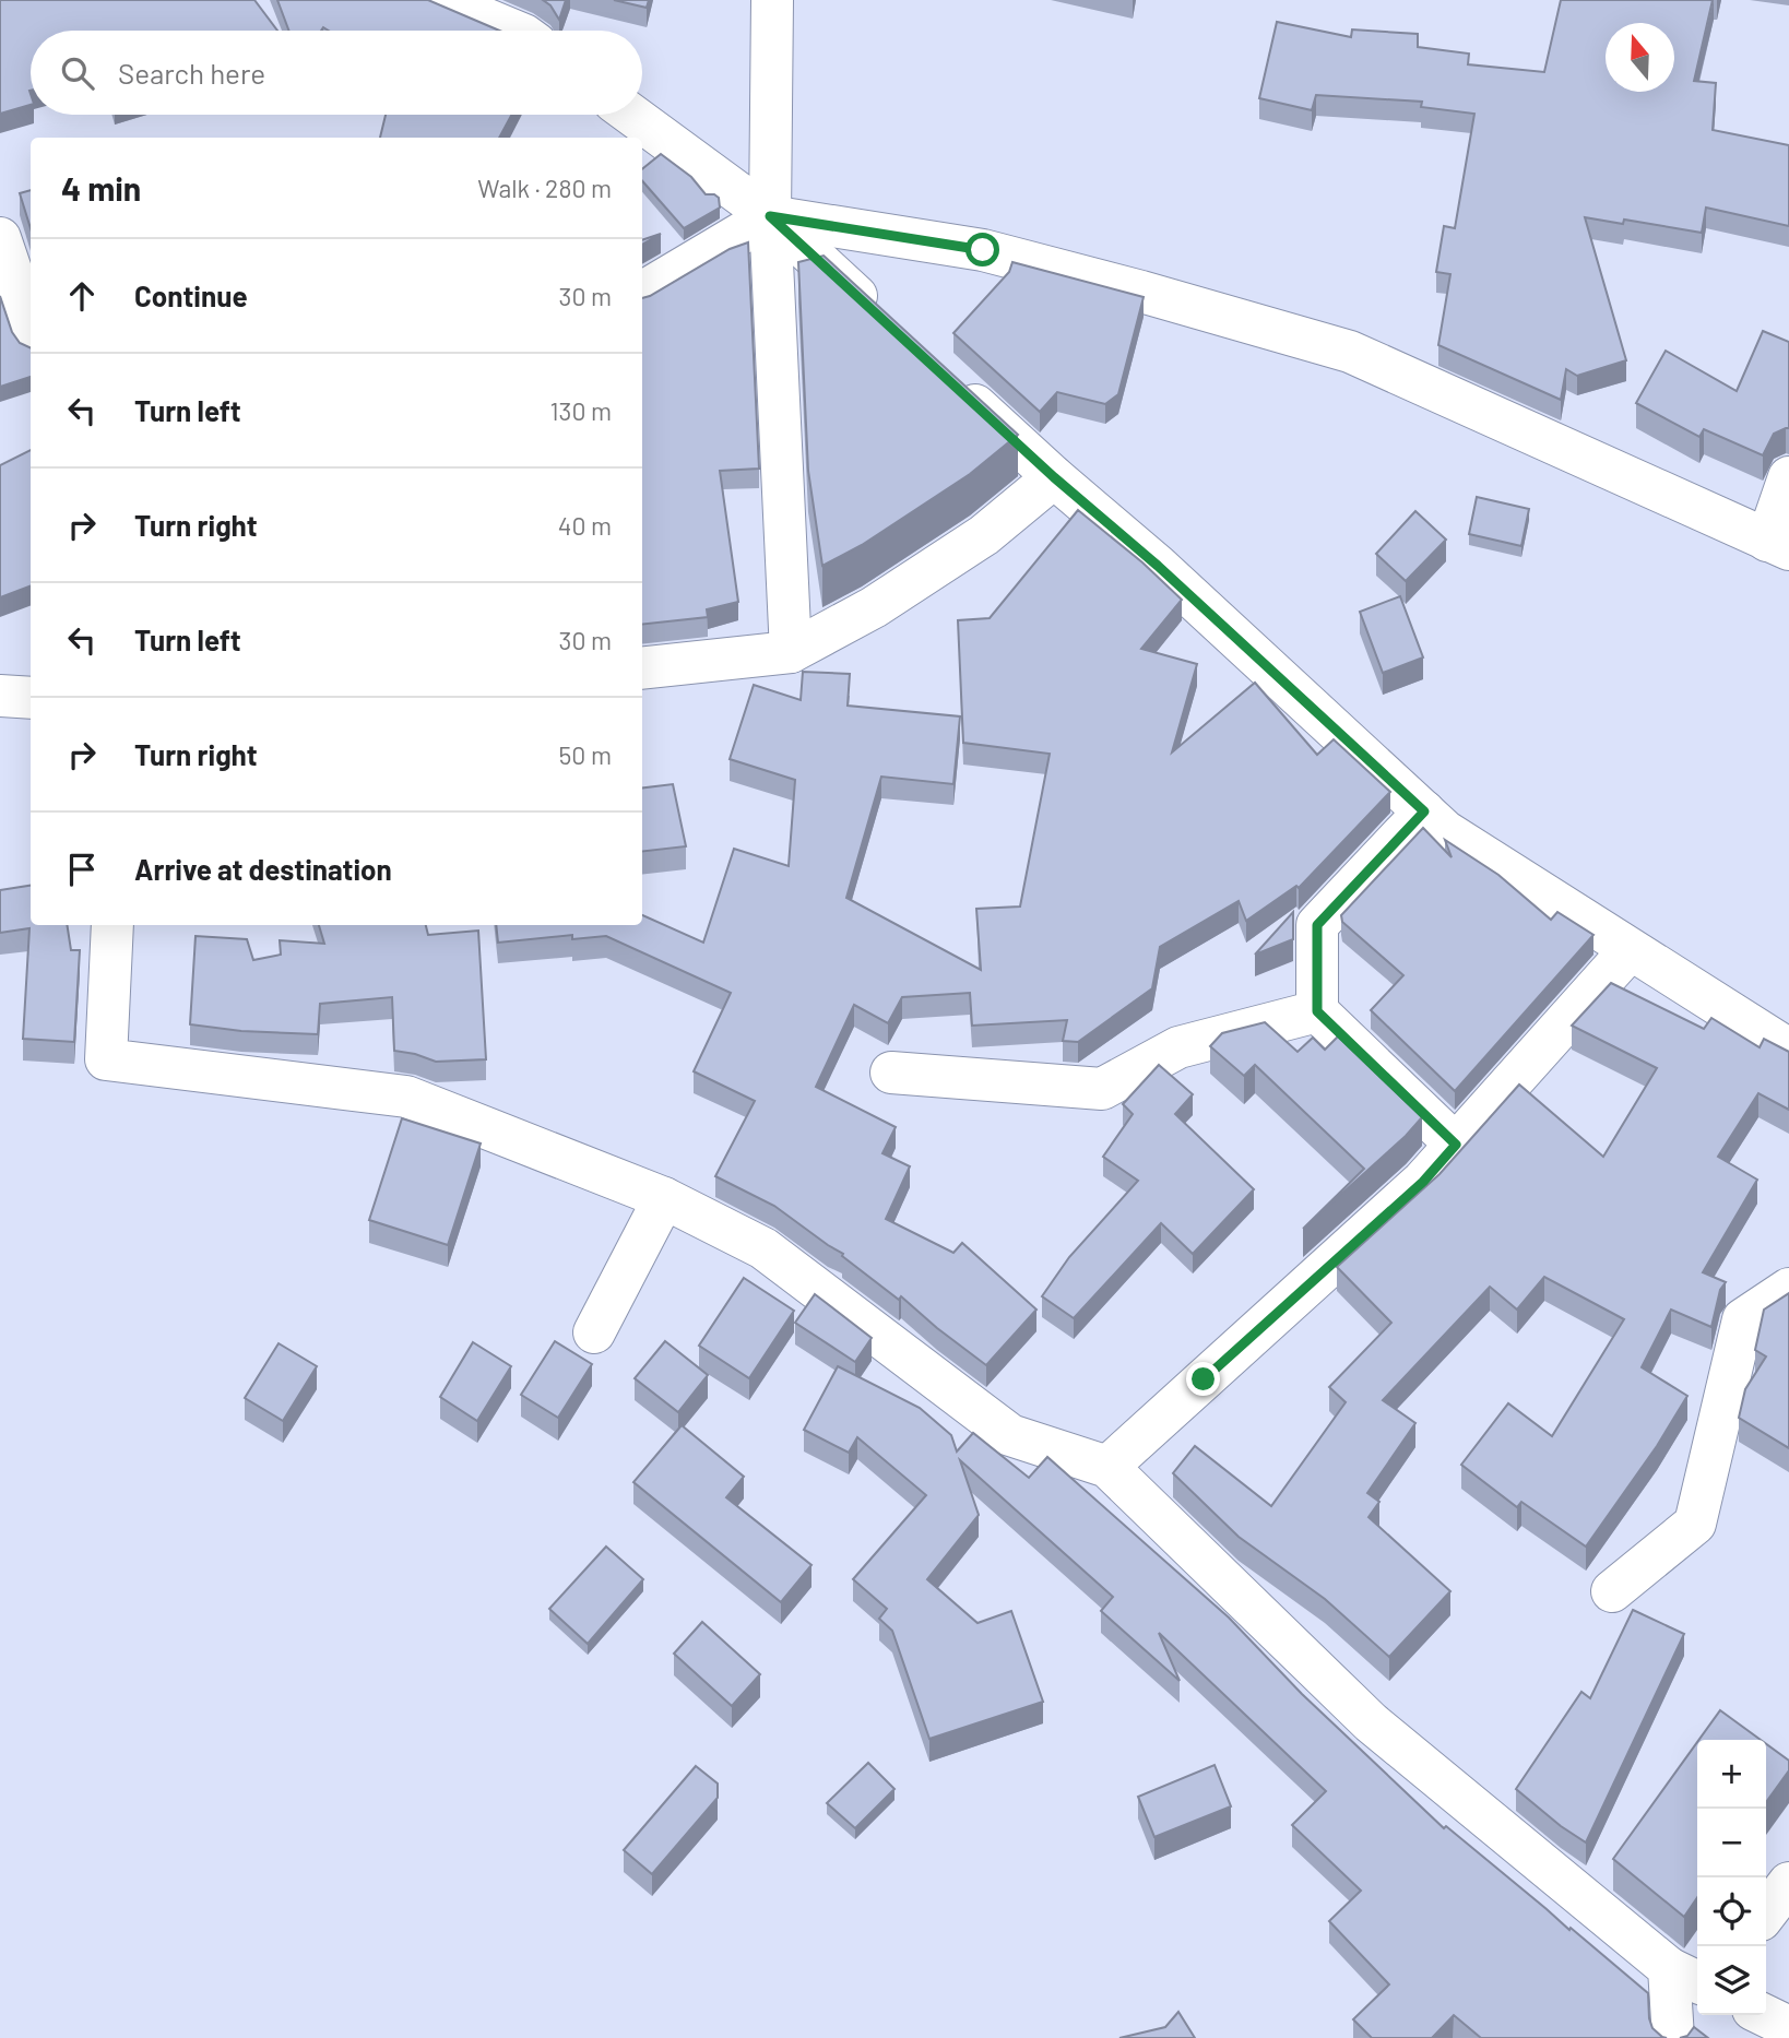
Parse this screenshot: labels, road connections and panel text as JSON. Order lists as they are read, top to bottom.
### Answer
{
  "north": "top",
  "page": {
    "search": "Search here",
    "heading": ["4 min", "Walk · 280 m"],
    "list": [
      ["Continue", "30 m"],
      ["Turn left", "130 m"],
      ["Turn right", "40 m"],
      ["Turn left", "30 m"],
      ["Turn right", "50 m"],
      "Arrive at destination"
    ],
    "map_buttons": ["+", "−"]
  }
}
